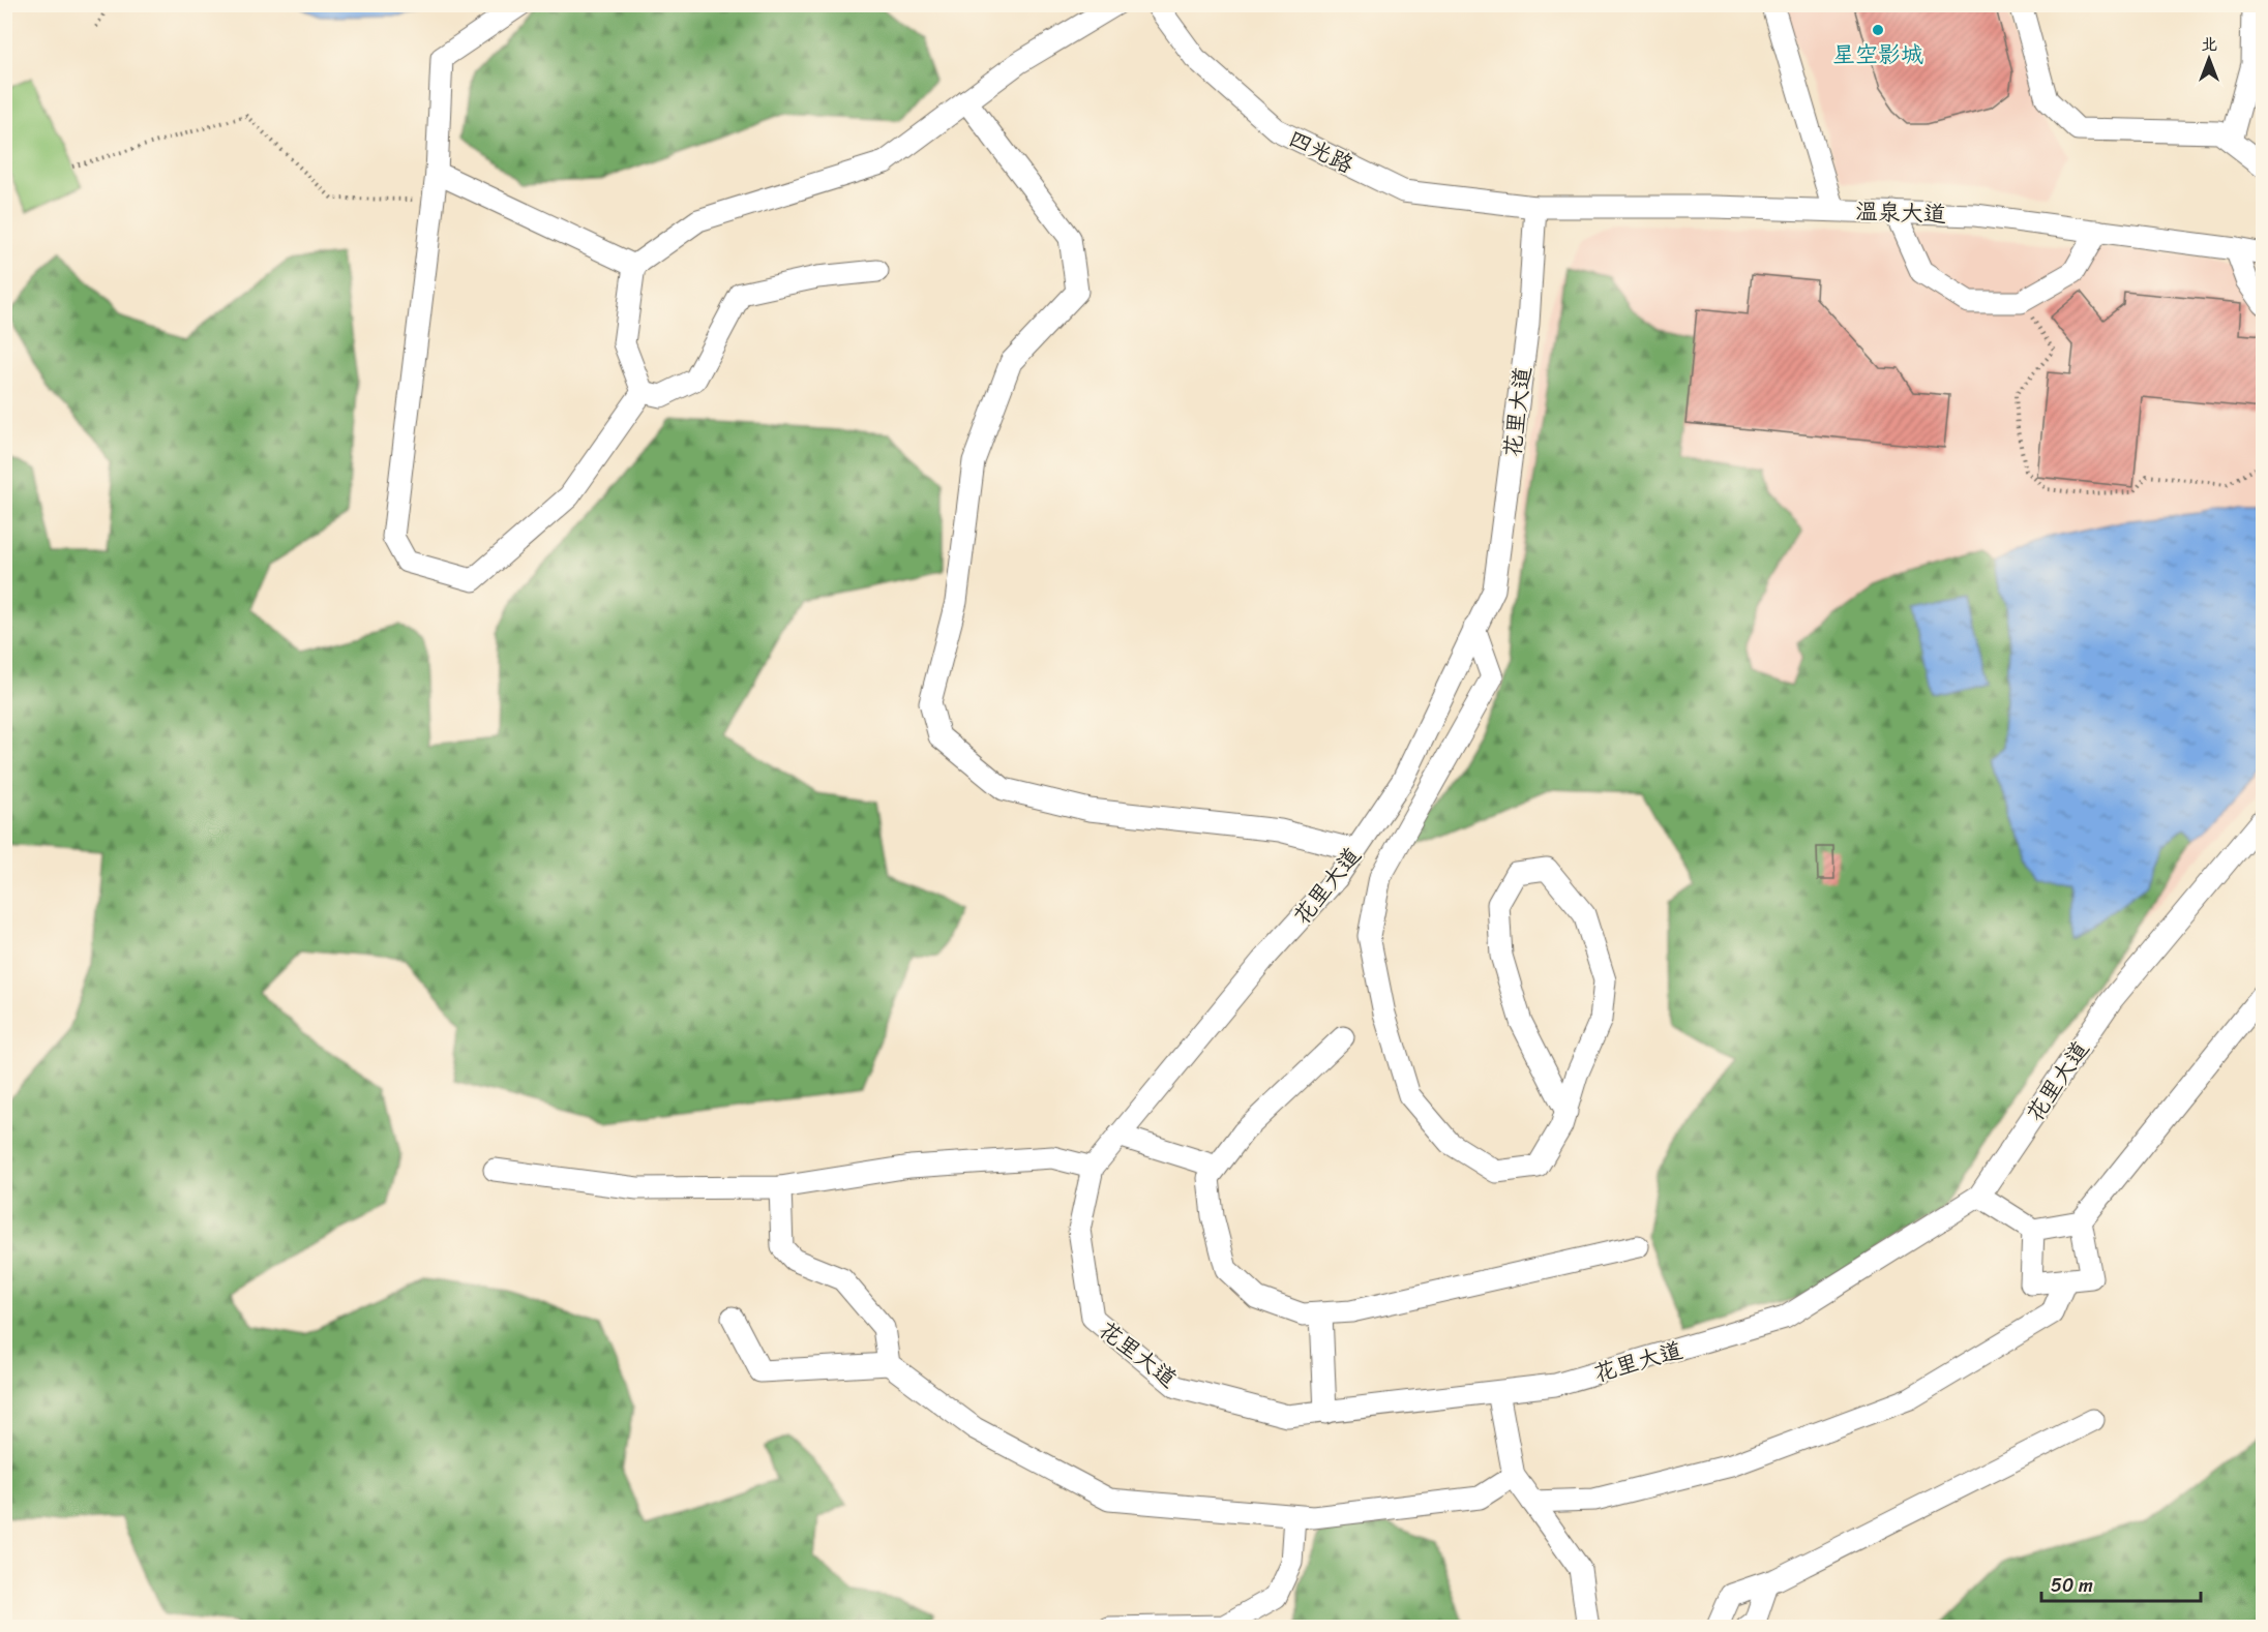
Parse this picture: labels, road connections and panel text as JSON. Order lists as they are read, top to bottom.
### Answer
{
  "streets": {
    "street": ["四光路", "温泉大道", "花里大道"]
  },
  "crossings": [
    ["四光路", "温泉大道"],
    ["四光路", "花里大道"],
    ["温泉大道", "花里大道"]
  ],
  "places": ["星空影城"],
  "scale_bar": "50 m",
  "north": "top"
}
